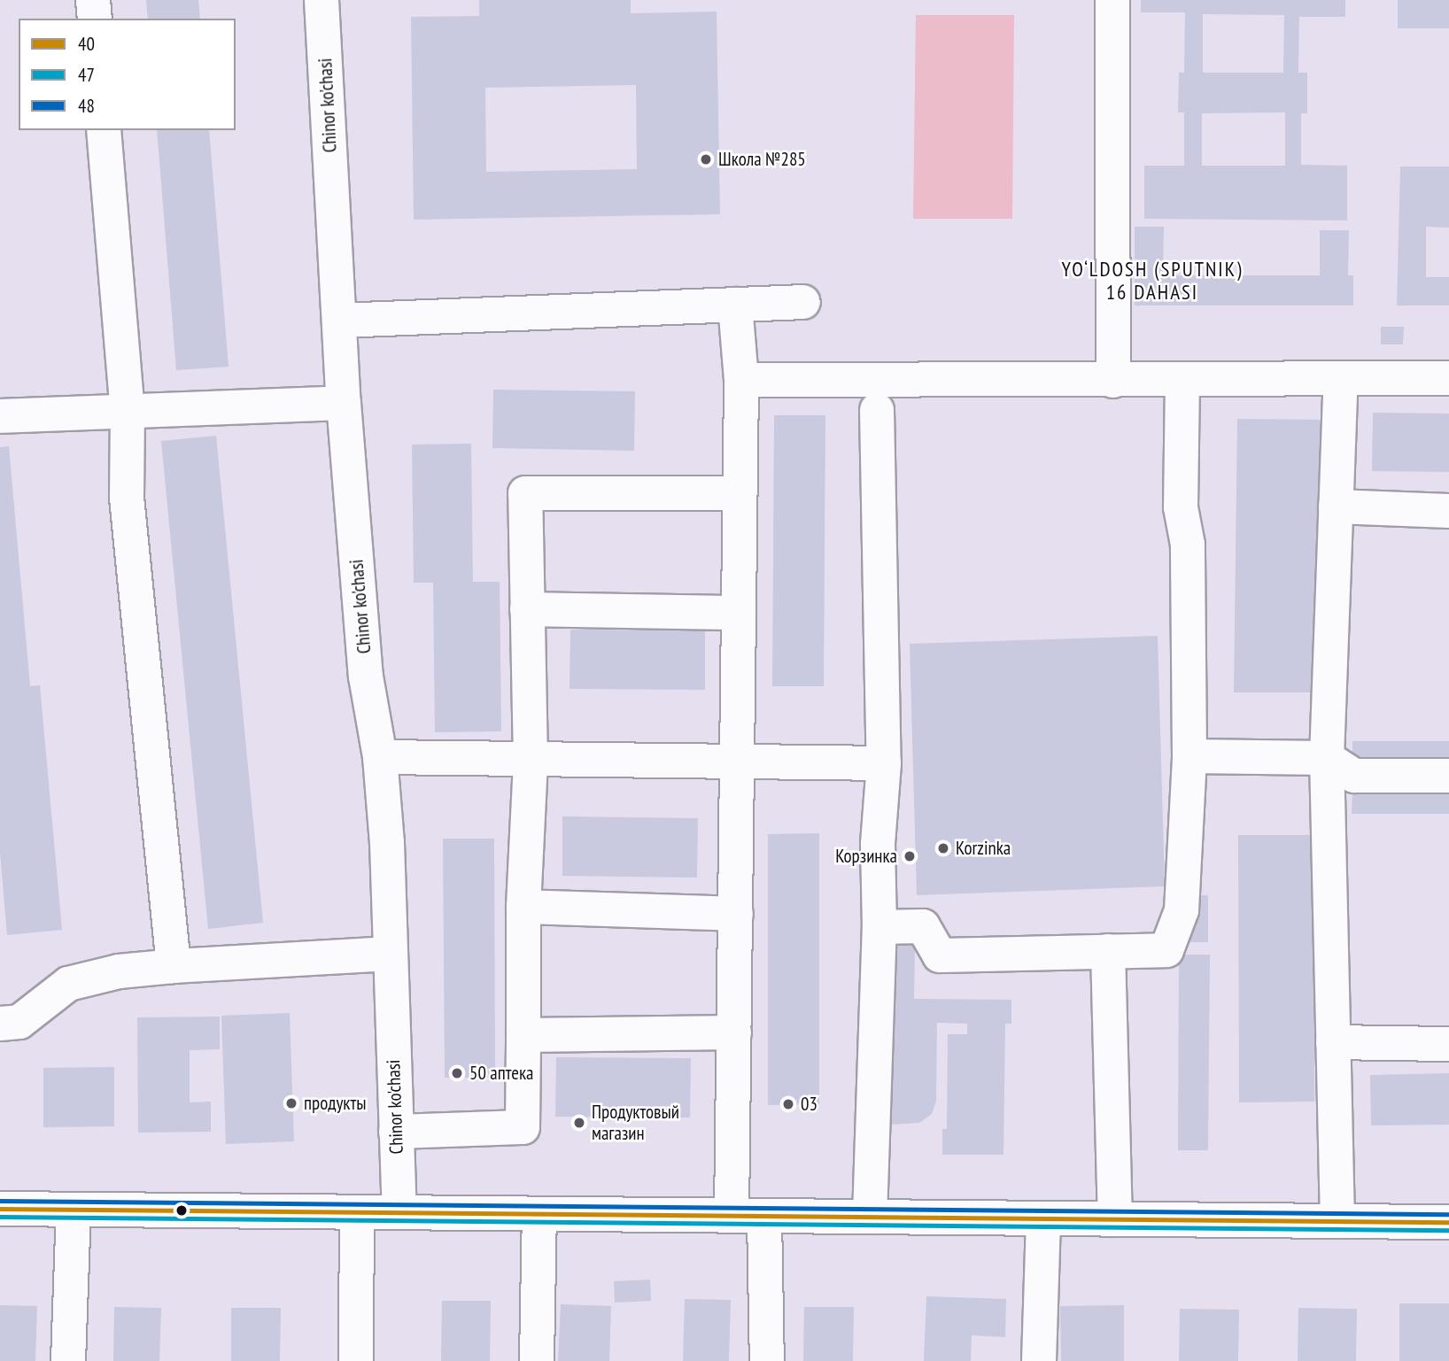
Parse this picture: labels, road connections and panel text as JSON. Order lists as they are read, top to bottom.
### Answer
{
  "streets": {
    "street": ["Chinor ko'chasi"]
  },
  "districts": ["YO‘LDOSH (SPUTNIK) 16 DAHASI"],
  "places": [
    "Школа №285",
    "Korzinka",
    "Корзинка",
    "50 аптека",
    "продукты",
    "03",
    "Продуктовый магазин"
  ],
  "lines": ["transit line 48", "transit line 40", "transit line 47"],
  "legend": ["40", "47", "48"]
}
